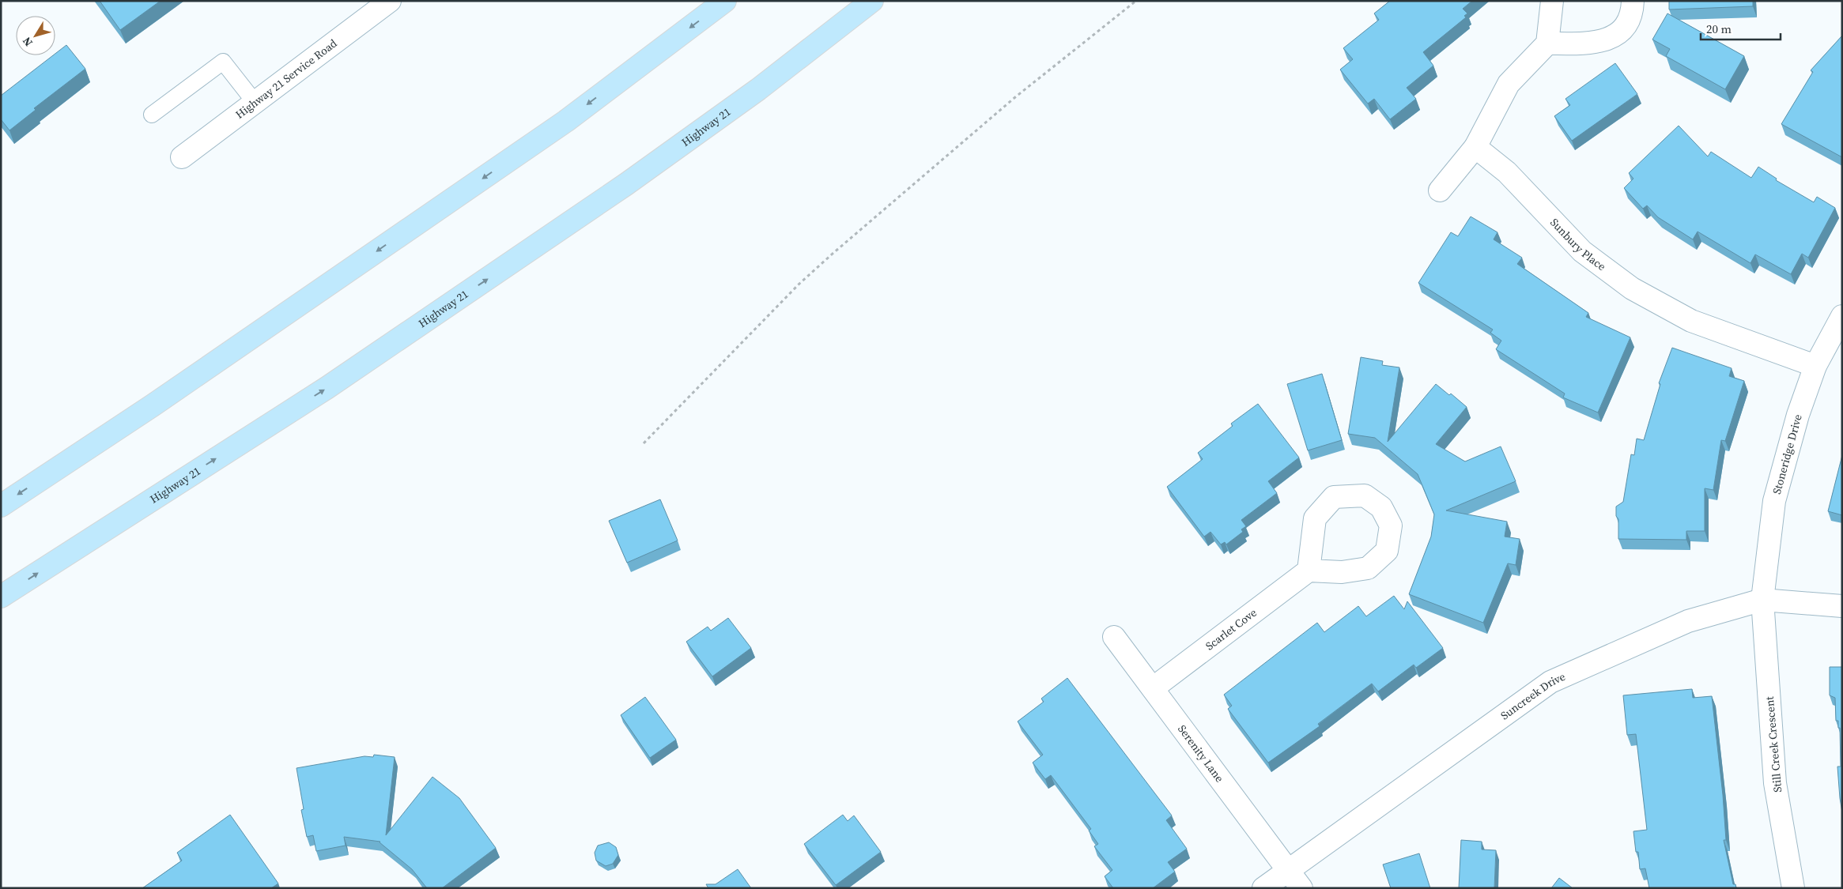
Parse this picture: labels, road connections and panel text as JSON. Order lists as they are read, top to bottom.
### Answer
{
  "streets": {
    "main road": ["Highway 21"],
    "street": [
      "Highway 21 Service Road",
      "Sunbury Place",
      "Stoneridge Drive",
      "Scarlet Cove",
      "Suncreek Drive",
      "Still Creek Crescent",
      "Serenity Lane"
    ]
  },
  "crossings": [
    ["Sunbury Place", "Stoneridge Drive"],
    ["Stoneridge Drive", "Suncreek Drive"],
    ["Stoneridge Drive", "Still Creek Crescent"],
    ["Scarlet Cove", "Serenity Lane"],
    ["Suncreek Drive", "Still Creek Crescent"],
    ["Suncreek Drive", "Serenity Lane"]
  ],
  "scale_bar": "20 m",
  "north": "bottom left"
}
